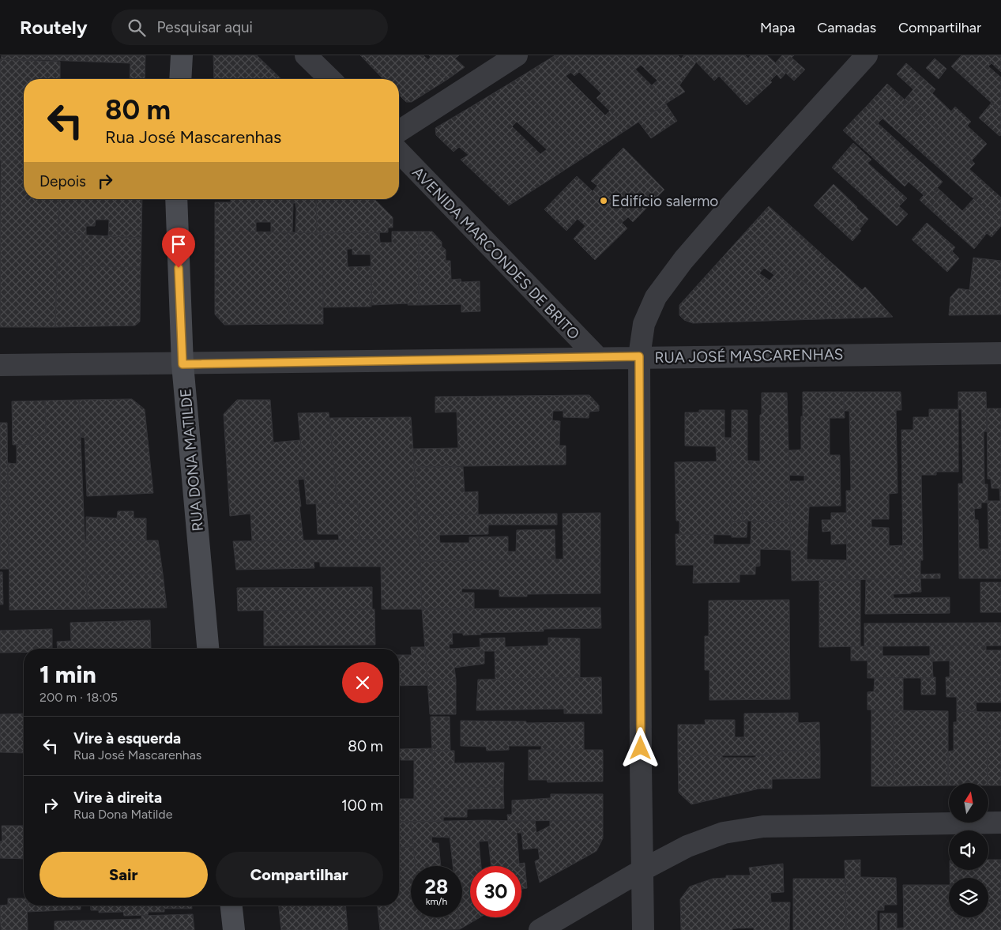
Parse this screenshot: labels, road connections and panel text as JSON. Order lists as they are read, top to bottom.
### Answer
{
  "streets": {
    "street": ["AVENIDA MARCONDES DE BRITO", "RUA JOSÉ MASCARENHAS", "RUA DONA MATILDE"]
  },
  "crossings": [
    ["AVENIDA MARCONDES DE BRITO", "RUA JOSÉ MASCARENHAS"],
    ["RUA JOSÉ MASCARENHAS", "RUA DONA MATILDE"]
  ],
  "places": ["Edifício salermo"],
  "north": "top",
  "page": {
    "header": "Routely",
    "search": "Pesquisar aqui",
    "nav": ["Mapa", "Camadas", "Compartilhar"],
    "turn": ["80 m", "Rua José Mascarenhas"],
    "then": "Depois",
    "heading": ["1 min", "200 m · 18:05"],
    "list": [
      {
        "name": "Vire à esquerda",
        "note": "Rua José Mascarenhas",
        "value": "80 m"
      },
      {
        "name": "Vire à direita",
        "note": "Rua Dona Matilde",
        "value": "100 m"
      }
    ],
    "buttons": ["Sair", "Compartilhar"],
    "speed": "28 km/h",
    "limit": "30"
  }
}
